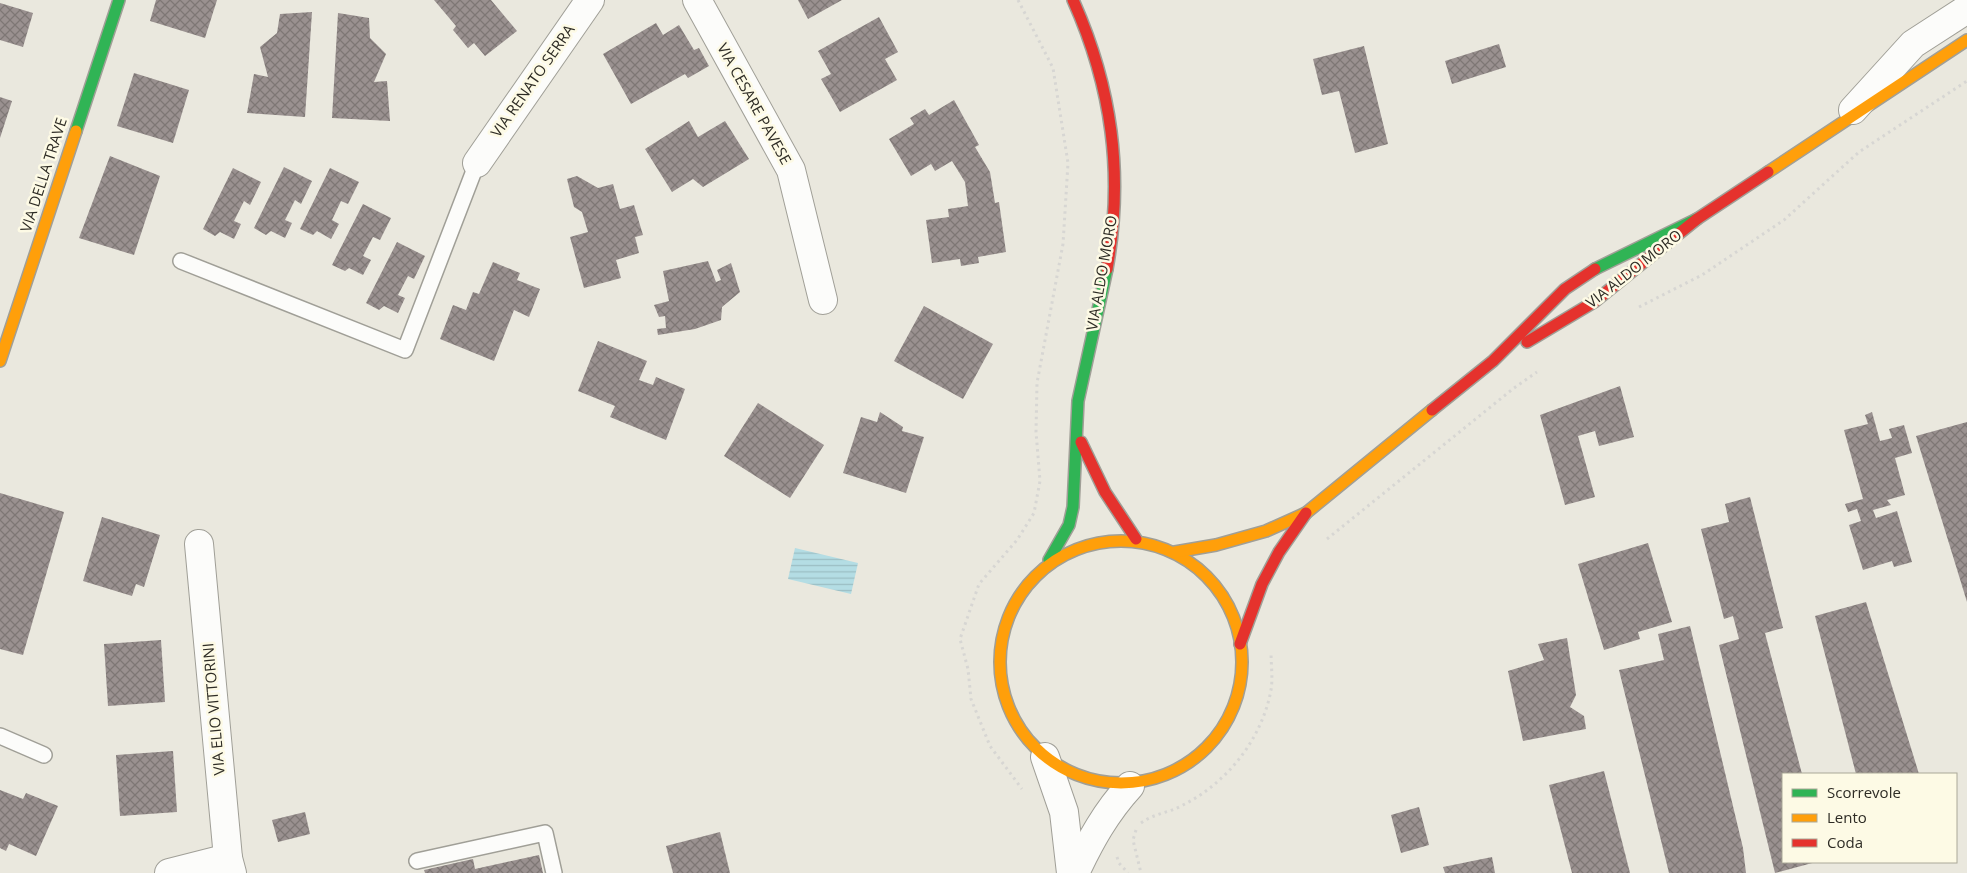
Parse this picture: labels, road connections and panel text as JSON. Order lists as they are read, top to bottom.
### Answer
{
  "streets": {
    "main road": ["VIA DELLA TRAVE", "VIA ALDO MORO"],
    "street": ["VIA RENATO SERRA", "VIA CESARE PAVESE", "VIA ELIO VITTORINI"]
  },
  "legend": ["Scorrevole", "Lento", "Coda"]
}
